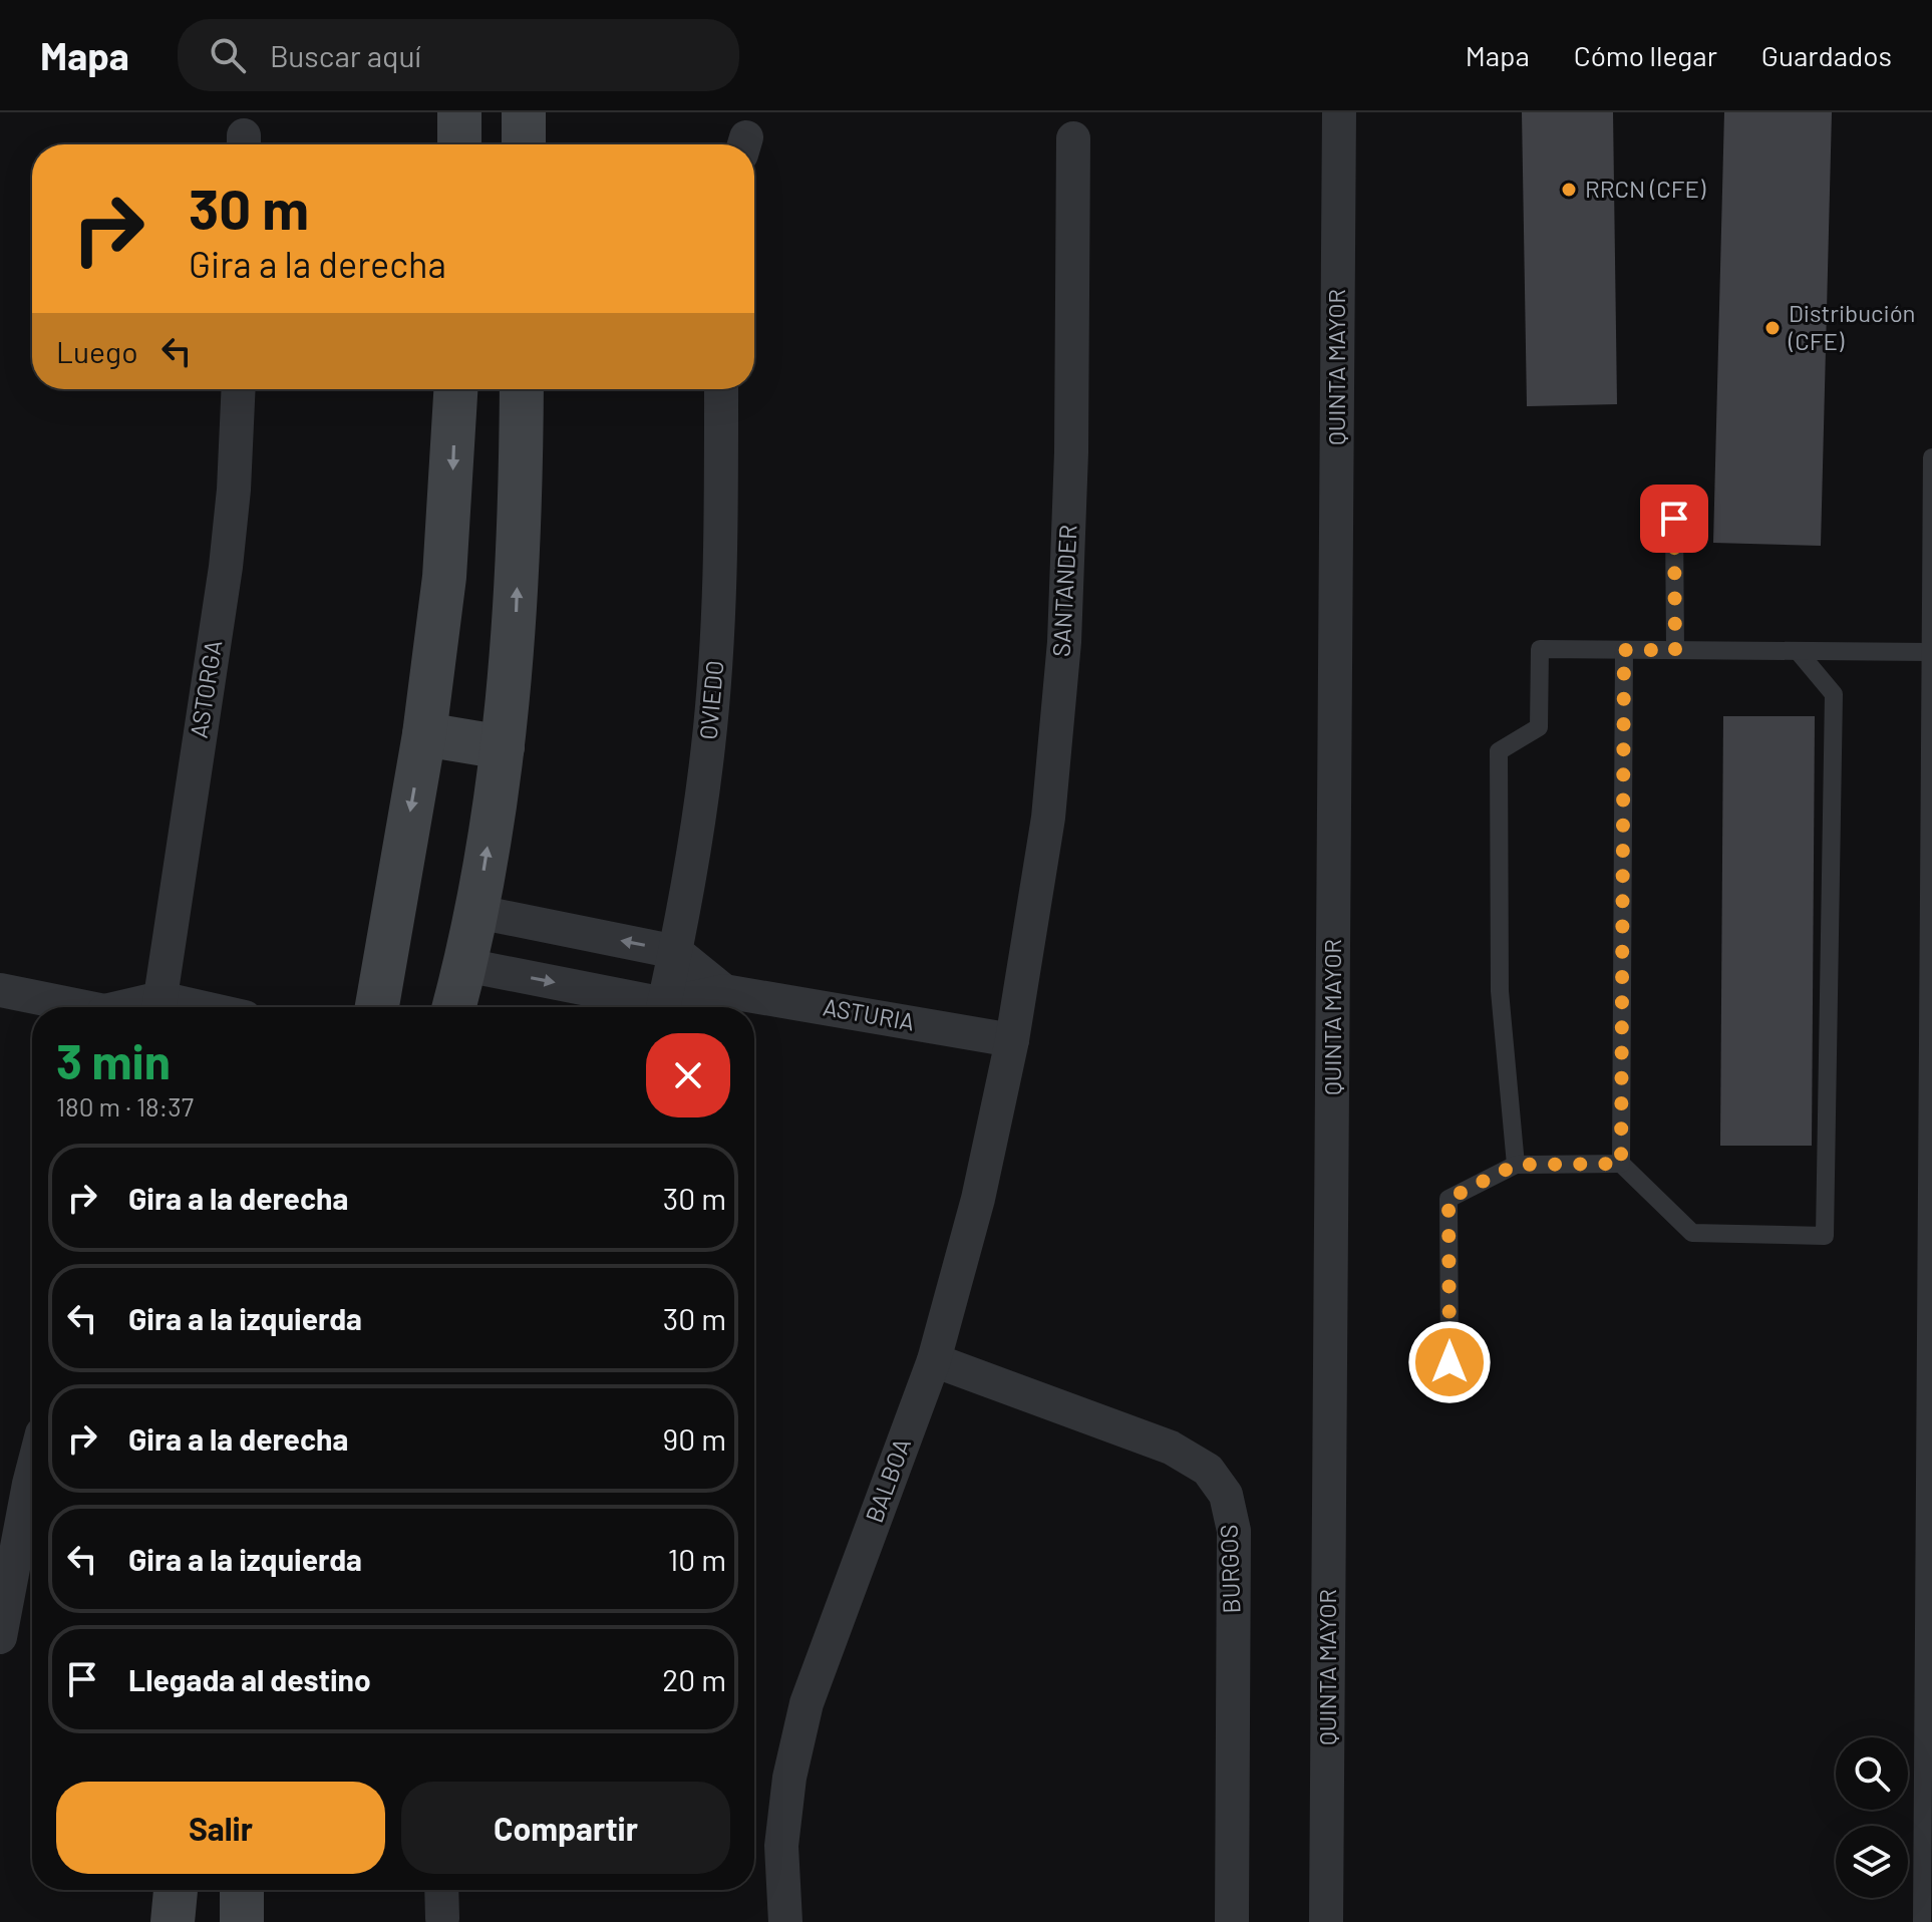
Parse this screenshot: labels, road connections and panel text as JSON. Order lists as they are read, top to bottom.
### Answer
{
  "streets": {
    "street": [
      "QUINTA MAYOR",
      "SANTANDER",
      "ASTORGA",
      "OVIEDO",
      "ASTURIA",
      "BALBOA",
      "BURGOS"
    ]
  },
  "crossings": [
    ["SANTANDER", "ASTURIA"],
    ["SANTANDER", "BALBOA"],
    ["OVIEDO", "ASTURIA"],
    ["ASTURIA", "BALBOA"],
    ["BALBOA", "BURGOS"]
  ],
  "places": ["RRCN (CFE)", "Distribución (CFE)"],
  "page": {
    "header": "Mapa",
    "search": "Buscar aquí",
    "nav": ["Mapa", "Cómo llegar", "Guardados"],
    "turn": ["30 m", "Gira a la derecha"],
    "then": "Luego",
    "heading": ["3 min", "180 m · 18:37"],
    "list": [
      {
        "name": "Gira a la derecha",
        "value": "30 m"
      },
      {
        "name": "Gira a la izquierda",
        "value": "30 m"
      },
      {
        "name": "Gira a la derecha",
        "value": "90 m"
      },
      {
        "name": "Gira a la izquierda",
        "value": "10 m"
      },
      {
        "name": "Llegada al destino",
        "value": "20 m"
      }
    ],
    "buttons": ["Salir", "Compartir"]
  }
}
